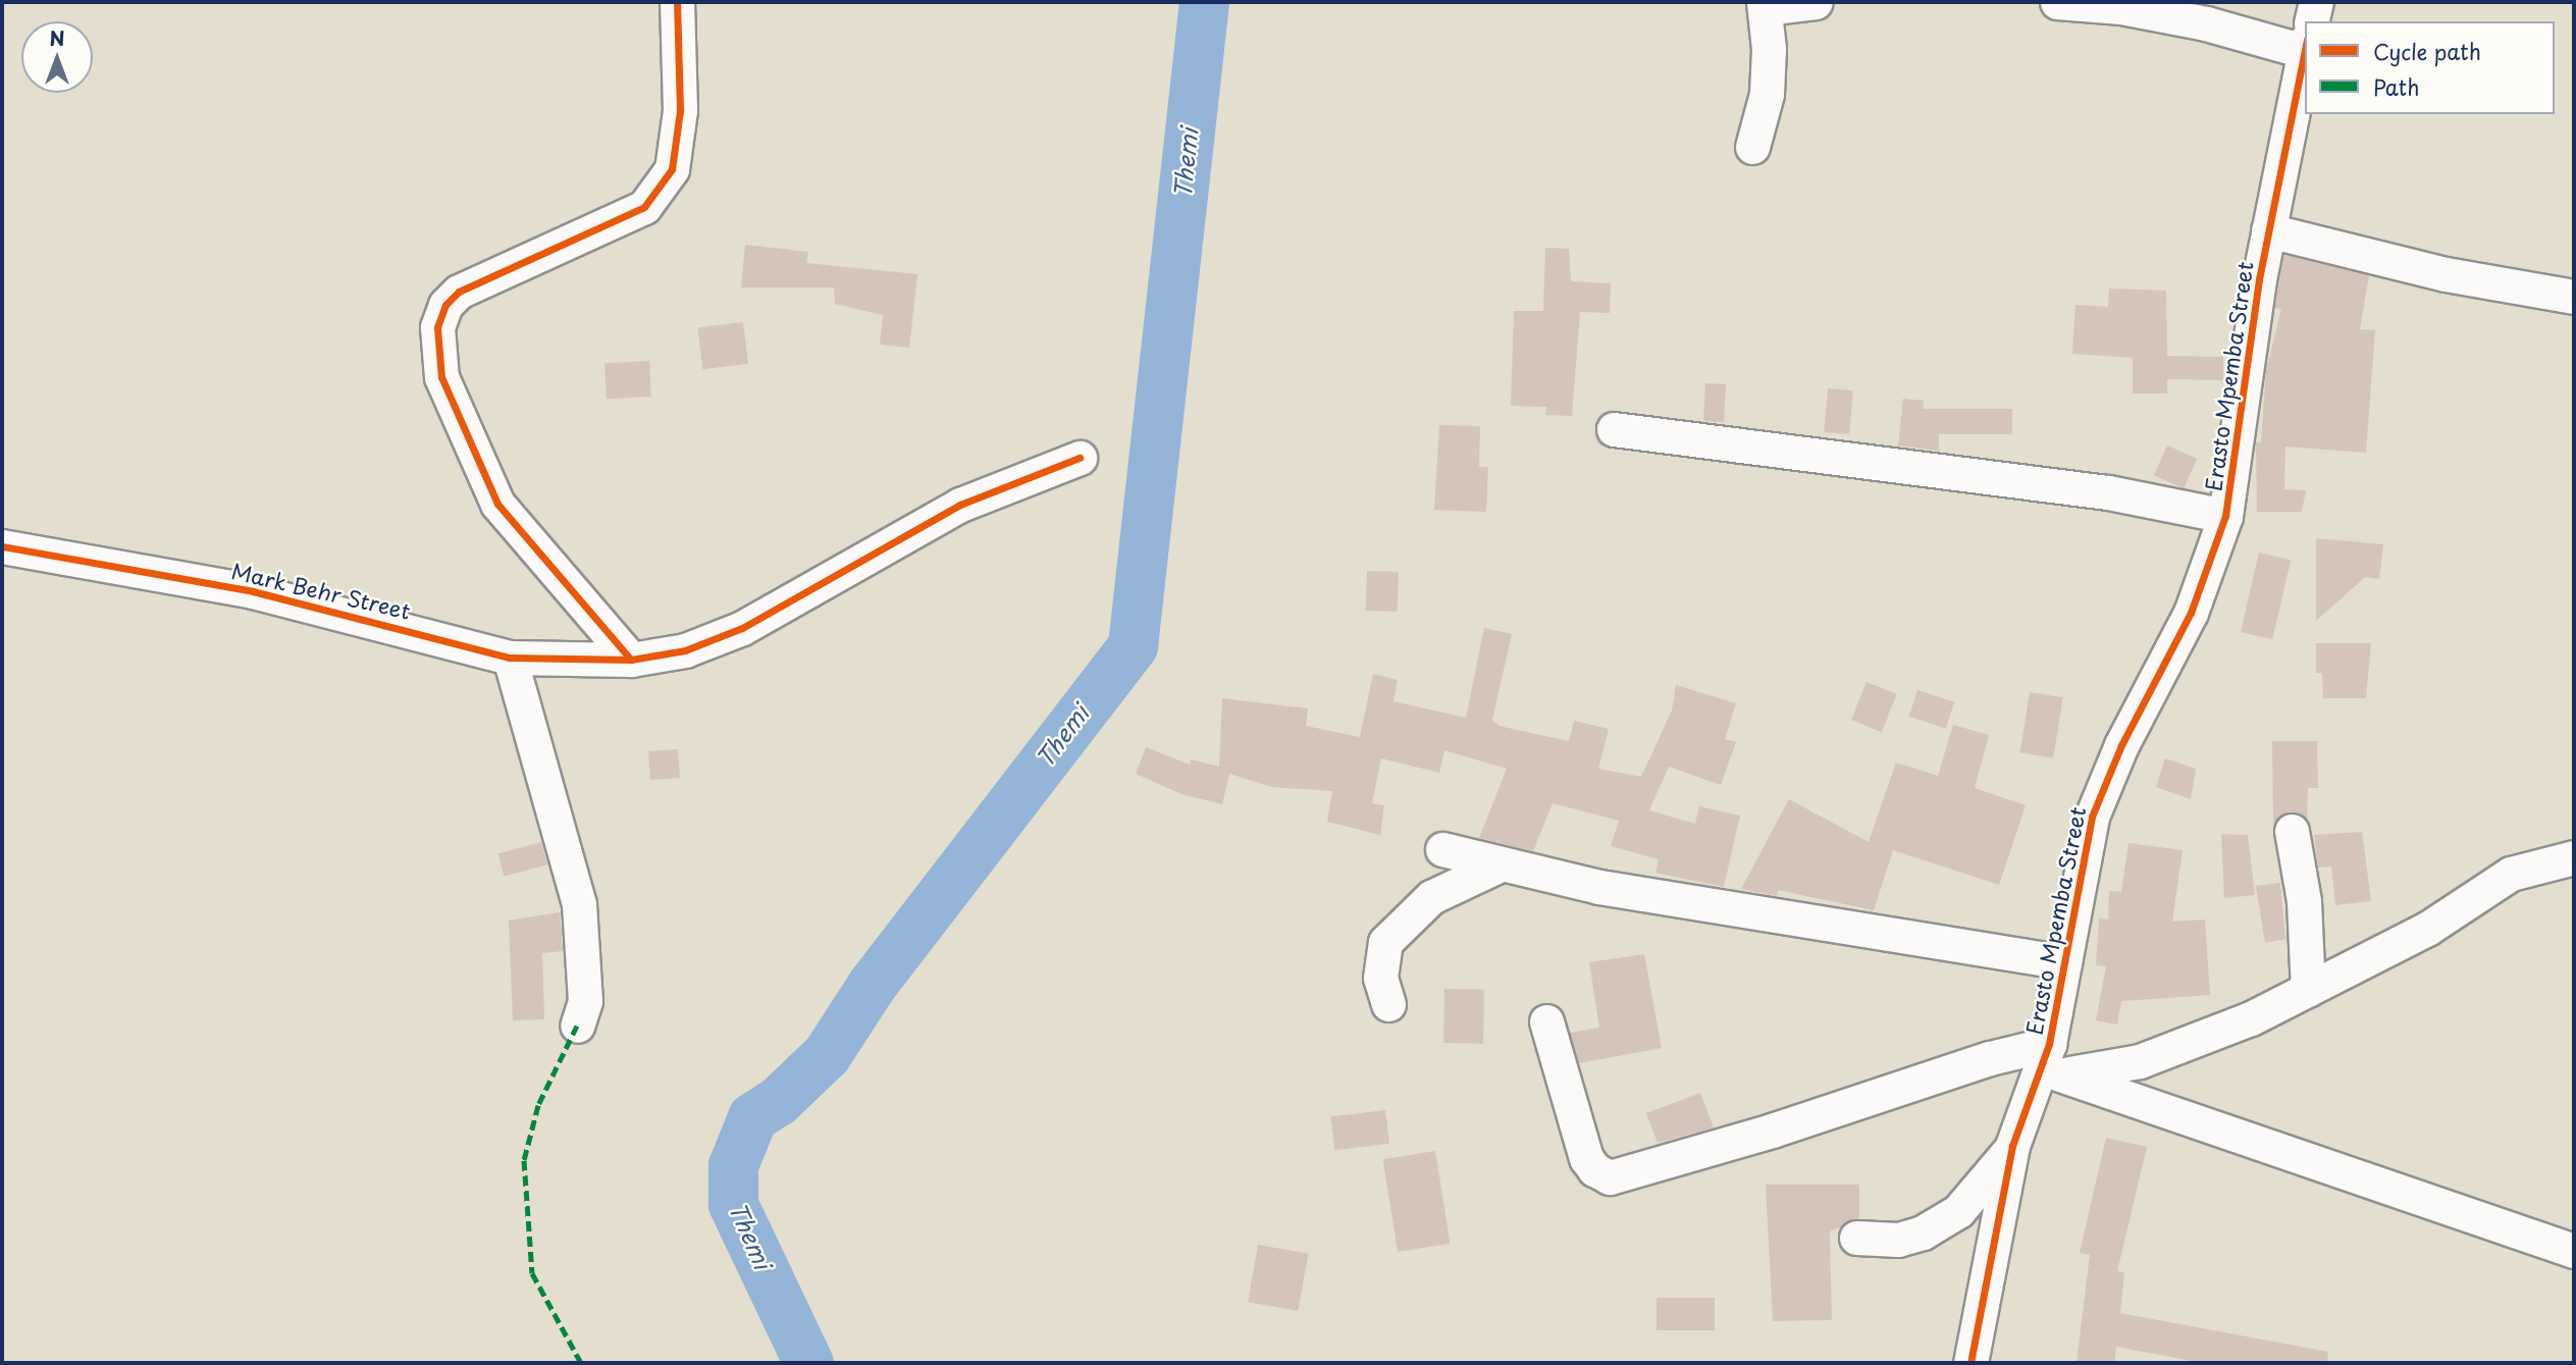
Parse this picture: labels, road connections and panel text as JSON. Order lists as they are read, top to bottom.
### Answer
{
  "streets": {
    "street": ["Erasto Mpemba Street", "Mark Behr Street"]
  },
  "water": ["Themi"],
  "legend": ["Cycle path", "Path"],
  "north": "top"
}
